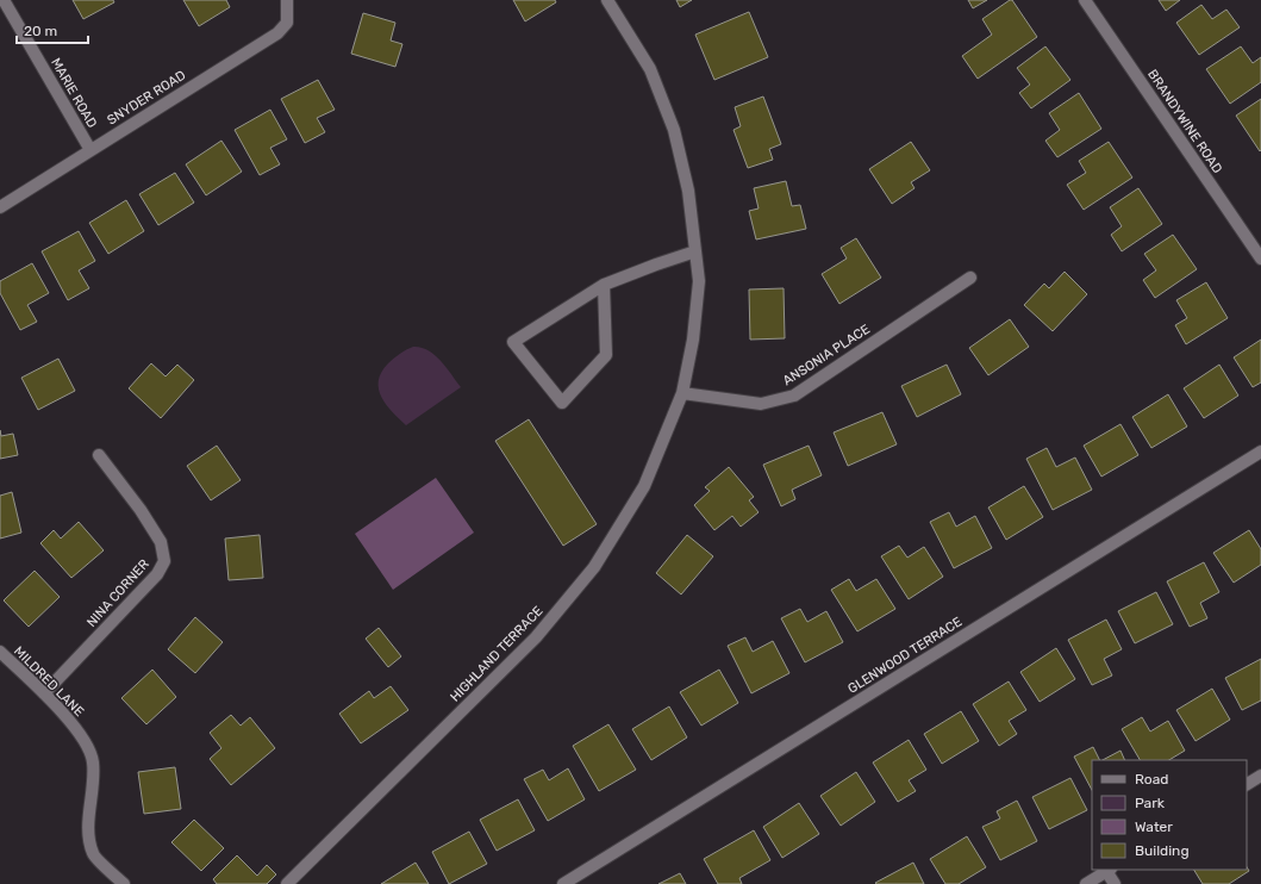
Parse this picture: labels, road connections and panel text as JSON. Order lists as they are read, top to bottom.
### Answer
{
  "streets": {
    "street": [
      "MARIE ROAD",
      "SNYDER ROAD",
      "BRANDYWINE ROAD",
      "ANSONIA PLACE",
      "NINA CORNER",
      "HIGHLAND TERRACE",
      "GLENWOOD TERRACE",
      "MILDRED LANE"
    ]
  },
  "crossings": [
    ["MARIE ROAD", "SNYDER ROAD"],
    ["ANSONIA PLACE", "HIGHLAND TERRACE"],
    ["NINA CORNER", "MILDRED LANE"]
  ],
  "legend": [
    "Road",
    "Park",
    "Water",
    "Building"
  ],
  "scale_bar": "20 m"
}
